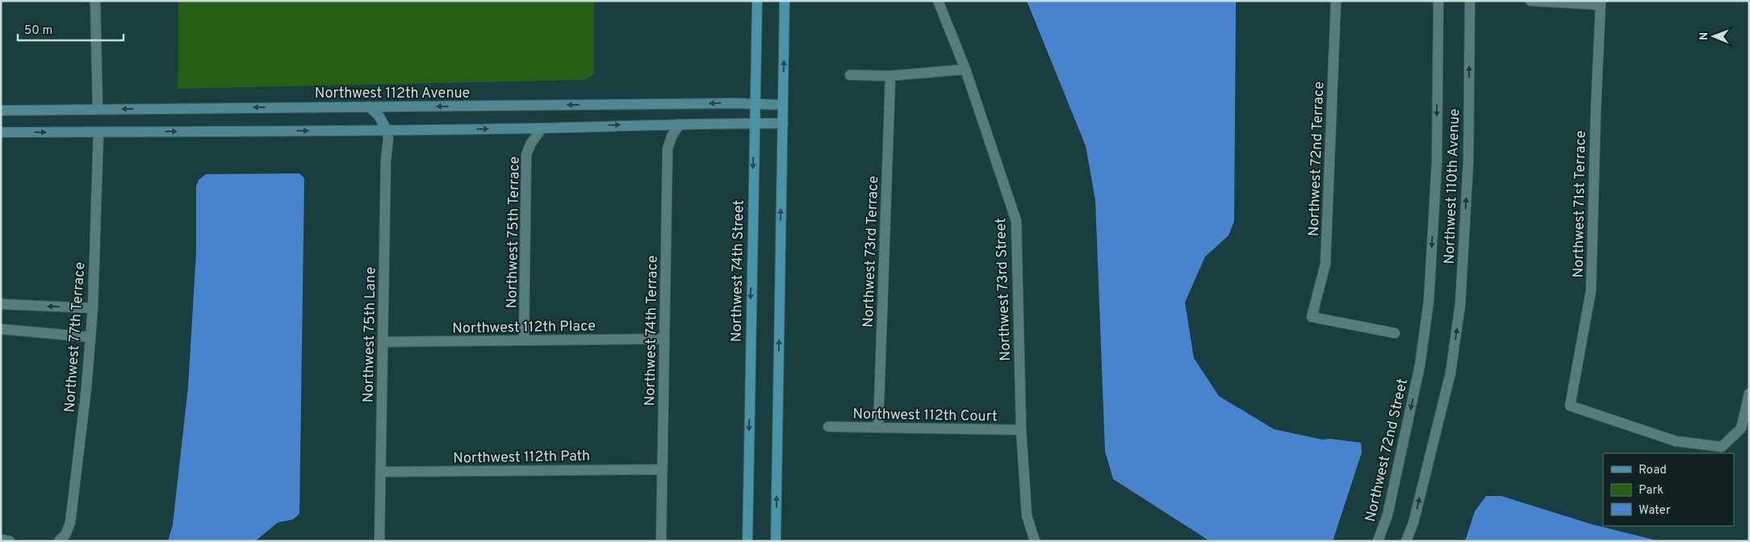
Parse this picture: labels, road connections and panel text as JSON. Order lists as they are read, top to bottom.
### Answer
{
  "streets": {
    "main road": ["Northwest 74th Street"],
    "street": [
      "Northwest 112th Avenue",
      "Northwest 72nd Terrace",
      "Northwest 110th Avenue",
      "Northwest 71st Terrace",
      "Northwest 75th Terrace",
      "Northwest 73rd Terrace",
      "Northwest 73rd Street",
      "Northwest 112th Place",
      "Northwest 74th Terrace",
      "Northwest 75th Lane",
      "Northwest 77th Terrace",
      "Northwest 112th Court",
      "Northwest 72nd Street",
      "Northwest 112th Path"
    ]
  },
  "crossings": [
    ["Northwest 112th Avenue", "Northwest 74th Street"],
    ["Northwest 110th Avenue", "Northwest 72nd Street"],
    ["Northwest 75th Terrace", "Northwest 112th Place"],
    ["Northwest 73rd Terrace", "Northwest 112th Court"],
    ["Northwest 73rd Street", "Northwest 112th Court"],
    ["Northwest 112th Place", "Northwest 74th Terrace"],
    ["Northwest 112th Place", "Northwest 75th Lane"],
    ["Northwest 74th Terrace", "Northwest 112th Path"],
    ["Northwest 75th Lane", "Northwest 112th Path"]
  ],
  "one_way": ["Northwest 72nd Street"],
  "legend": ["Road", "Park", "Water"],
  "scale_bar": "50 m",
  "north": "left"
}
